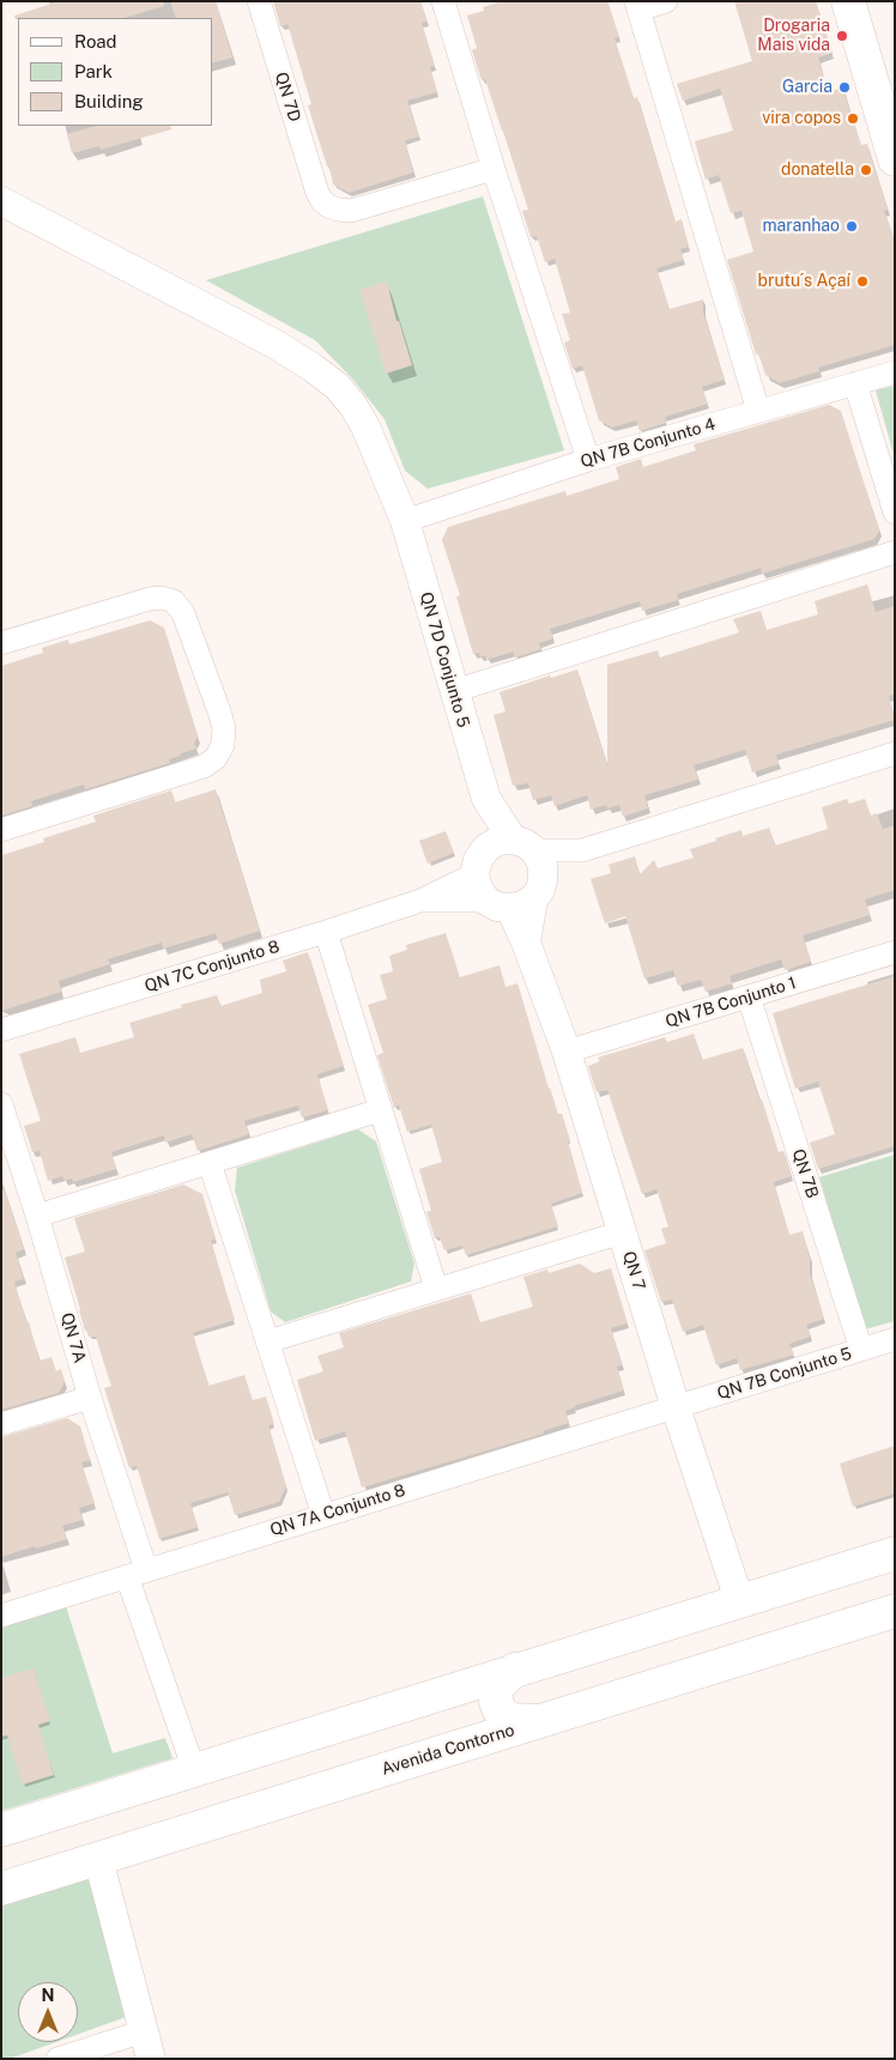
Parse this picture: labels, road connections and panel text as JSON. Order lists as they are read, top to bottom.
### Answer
{
  "streets": {
    "main road": ["Avenida Contorno"],
    "street": [
      "QN 7D",
      "QN 7B Conjunto 4",
      "QN 7D Conjunto 5",
      "QN 7C Conjunto 8",
      "QN 7B Conjunto 1",
      "QN 7B",
      "QN 7",
      "QN 7A",
      "QN 7B Conjunto 5",
      "QN 7A Conjunto 8"
    ]
  },
  "crossings": [
    ["QN 7B Conjunto 4", "QN 7D Conjunto 5"],
    ["QN 7D Conjunto 5", "QN 7C Conjunto 8"],
    ["QN 7D Conjunto 5", "QN 7"],
    ["QN 7C Conjunto 8", "QN 7"],
    ["QN 7B Conjunto 1", "QN 7B"],
    ["QN 7B Conjunto 1", "QN 7"],
    ["QN 7B", "QN 7B Conjunto 5"],
    ["QN 7", "QN 7B Conjunto 5"],
    ["QN 7", "QN 7A Conjunto 8"],
    ["QN 7A", "QN 7A Conjunto 8"],
    ["QN 7B Conjunto 5", "QN 7A Conjunto 8"]
  ],
  "places": [
    "Drogaria Mais vida",
    "Garcia",
    "vira copos",
    "donatella",
    "maranhao",
    "brutu´s Açaí"
  ],
  "legend": ["Road", "Park", "Building"],
  "north": "top"
}
